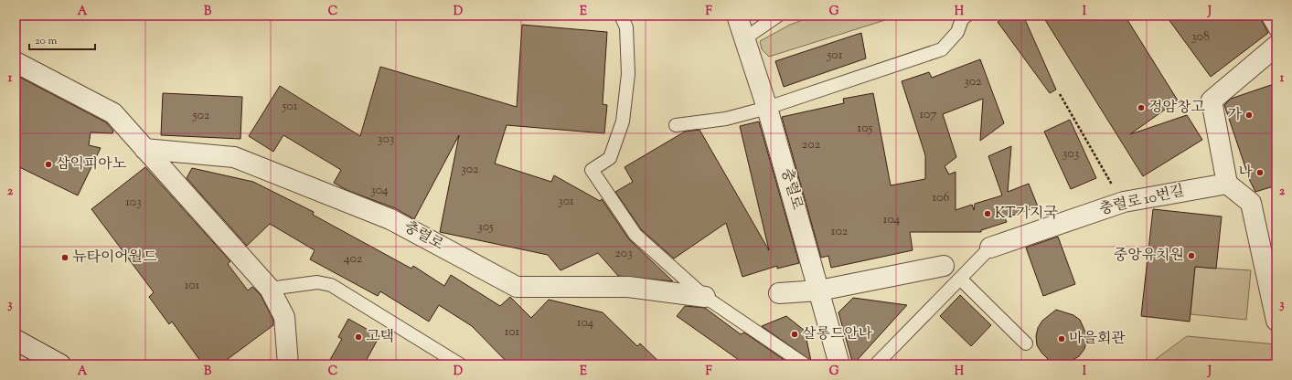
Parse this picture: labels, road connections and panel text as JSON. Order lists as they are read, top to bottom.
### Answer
{
  "streets": {
    "street": ["충렬로", "충렬로 10번길"]
  },
  "places": [
    "정암창고",
    "가",
    "삼익피아노",
    "나",
    "KT기지국",
    "중앙유치원",
    "뉴타이어월드",
    "살롱드안나",
    "고택",
    "마을회관"
  ],
  "house_numbers": [
    "308",
    "501",
    "302",
    "501",
    "107",
    "502",
    "105",
    "303",
    "202",
    "303",
    "302",
    "304",
    "106",
    "301",
    "103",
    "104",
    "305",
    "102",
    "203",
    "402",
    "101",
    "104",
    "101"
  ],
  "scale_bar": "20 m",
  "grid": {
    "columns": [
      "A",
      "B",
      "C",
      "D",
      "E",
      "F",
      "G",
      "H",
      "I",
      "J"
    ],
    "rows": ["1", "2", "3"]
  }
}
